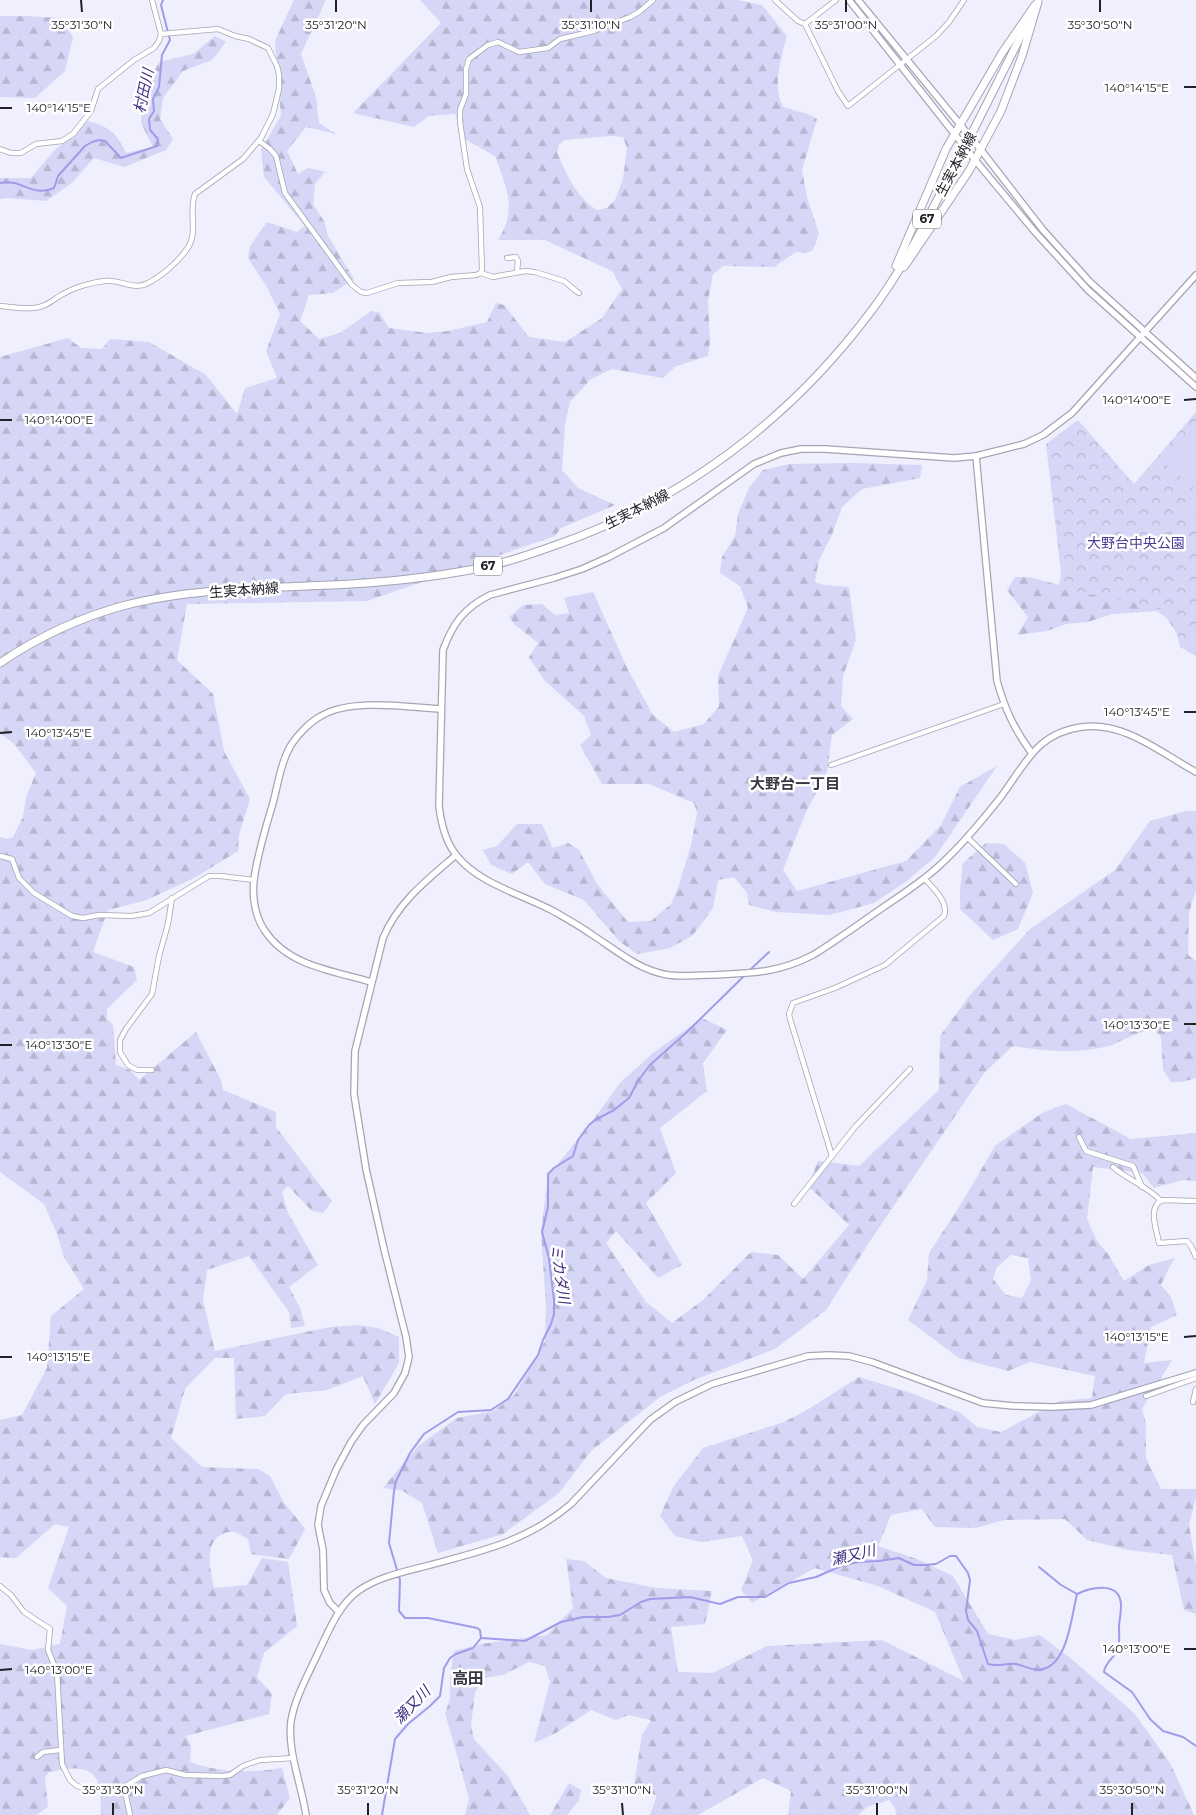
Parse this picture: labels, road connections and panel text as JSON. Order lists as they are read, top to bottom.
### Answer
{
  "streets": {
    "main road": ["生実本納線", "67"]
  },
  "districts": ["大野台一丁目", "高田"],
  "water": ["村田川", "ミカダ川", "瀬又川"],
  "parks": ["大野台中央公園"],
  "coordinates": [
    "35°31'30\"N",
    "35°31'20\"N",
    "35°31'10\"N",
    "35°31'00\"N",
    "35°30'50\"N",
    "140°14'15\"E",
    "140°14'00\"E",
    "140°13'45\"E",
    "140°13'30\"E",
    "140°13'15\"E",
    "140°13'00\"E"
  ]
}
